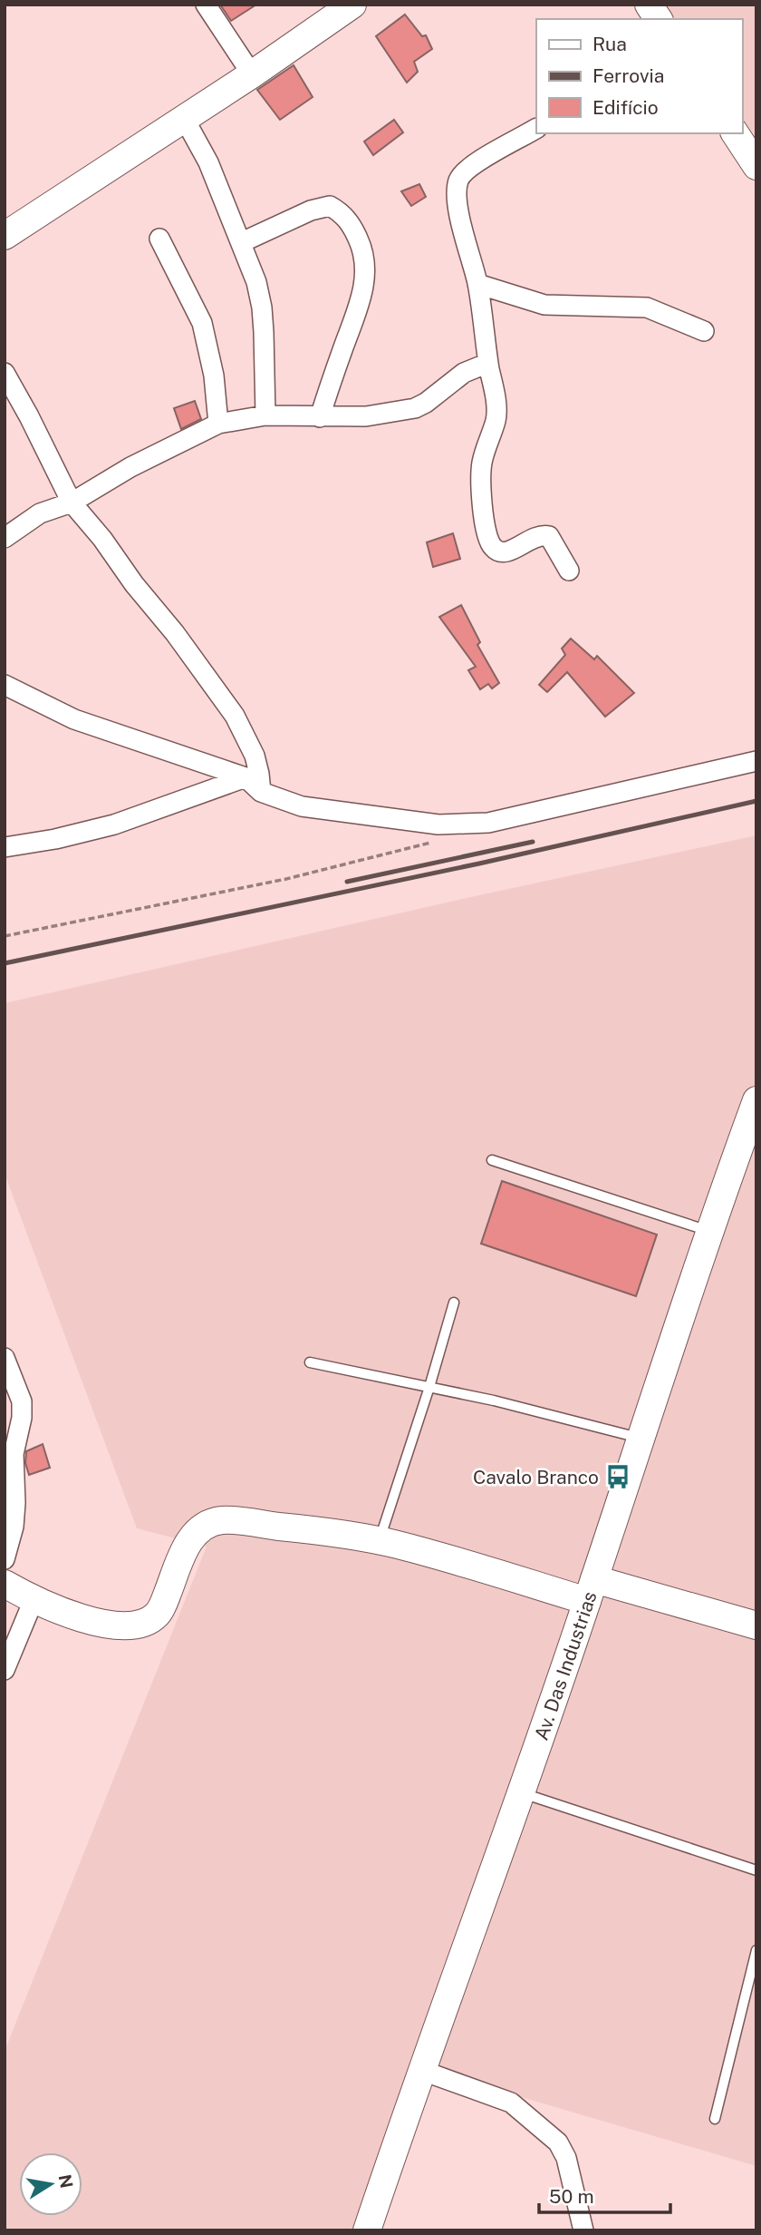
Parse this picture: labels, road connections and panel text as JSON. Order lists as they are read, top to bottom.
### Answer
{
  "streets": {
    "street": ["Av. Das Industrias"]
  },
  "places": {
    "bus stop": ["Cavalo Branco"]
  },
  "legend": ["Rua", "Ferrovia", "Edifício"],
  "scale_bar": "50 m",
  "north": "right"
}
